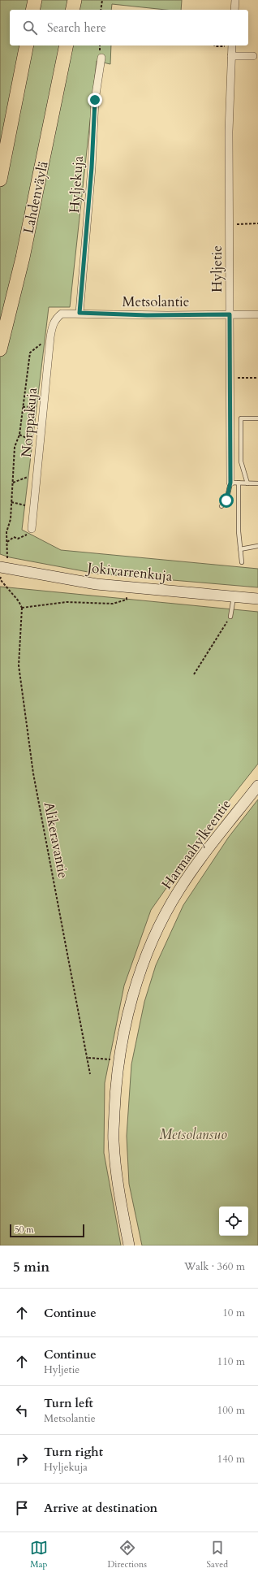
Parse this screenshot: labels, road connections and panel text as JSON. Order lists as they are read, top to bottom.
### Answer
{
  "streets": {
    "highway": ["Lahdenväylä"],
    "street": [
      "Hyljekuja",
      "Hyljetie",
      "Metsolantie",
      "Norppakuja",
      "Jokivarrenkuja",
      "Harmaahylkeentie"
    ],
    "path": ["Alikeravantie"]
  },
  "crossings": [
    ["Hyljekuja", "Metsolantie"],
    ["Hyljetie", "Metsolantie"],
    ["Metsolantie", "Norppakuja"]
  ],
  "parks": ["Metsolansuo"],
  "scale_bar": "50 m",
  "page": {
    "search": "Search here",
    "scale": "50 m",
    "heading": ["5 min", "Walk · 360 m"],
    "list": [
      ["Continue", "10 m"],
      ["Continue", "Hyljetie", "110 m"],
      ["Turn left", "Metsolantie", "100 m"],
      ["Turn right", "Hyljekuja", "140 m"],
      "Arrive at destination"
    ],
    "nav": ["Map", "Directions", "Saved"]
  }
}
